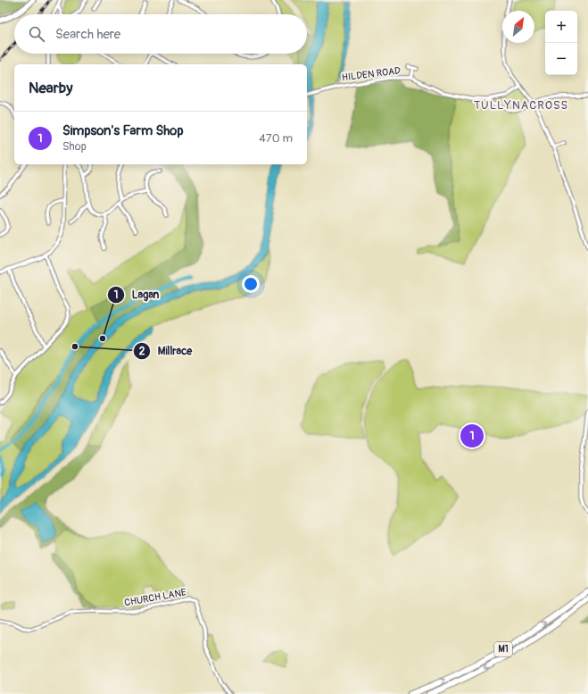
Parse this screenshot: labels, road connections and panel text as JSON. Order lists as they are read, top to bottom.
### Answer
{
  "streets": {
    "highway": ["M1"],
    "street": ["HILDEN ROAD", "CHURCH LANE"]
  },
  "districts": ["TULLYNACROSS"],
  "places": ["Lagan", "Millrace"],
  "north": "top right",
  "page": {
    "map_buttons": ["+", "−"],
    "search": "Search here",
    "heading": "Nearby",
    "list": [
      {
        "mark": "1",
        "name": "Simpson's Farm Shop",
        "note": "Shop",
        "value": "470 m"
      }
    ],
    "pins": "1"
  }
}
